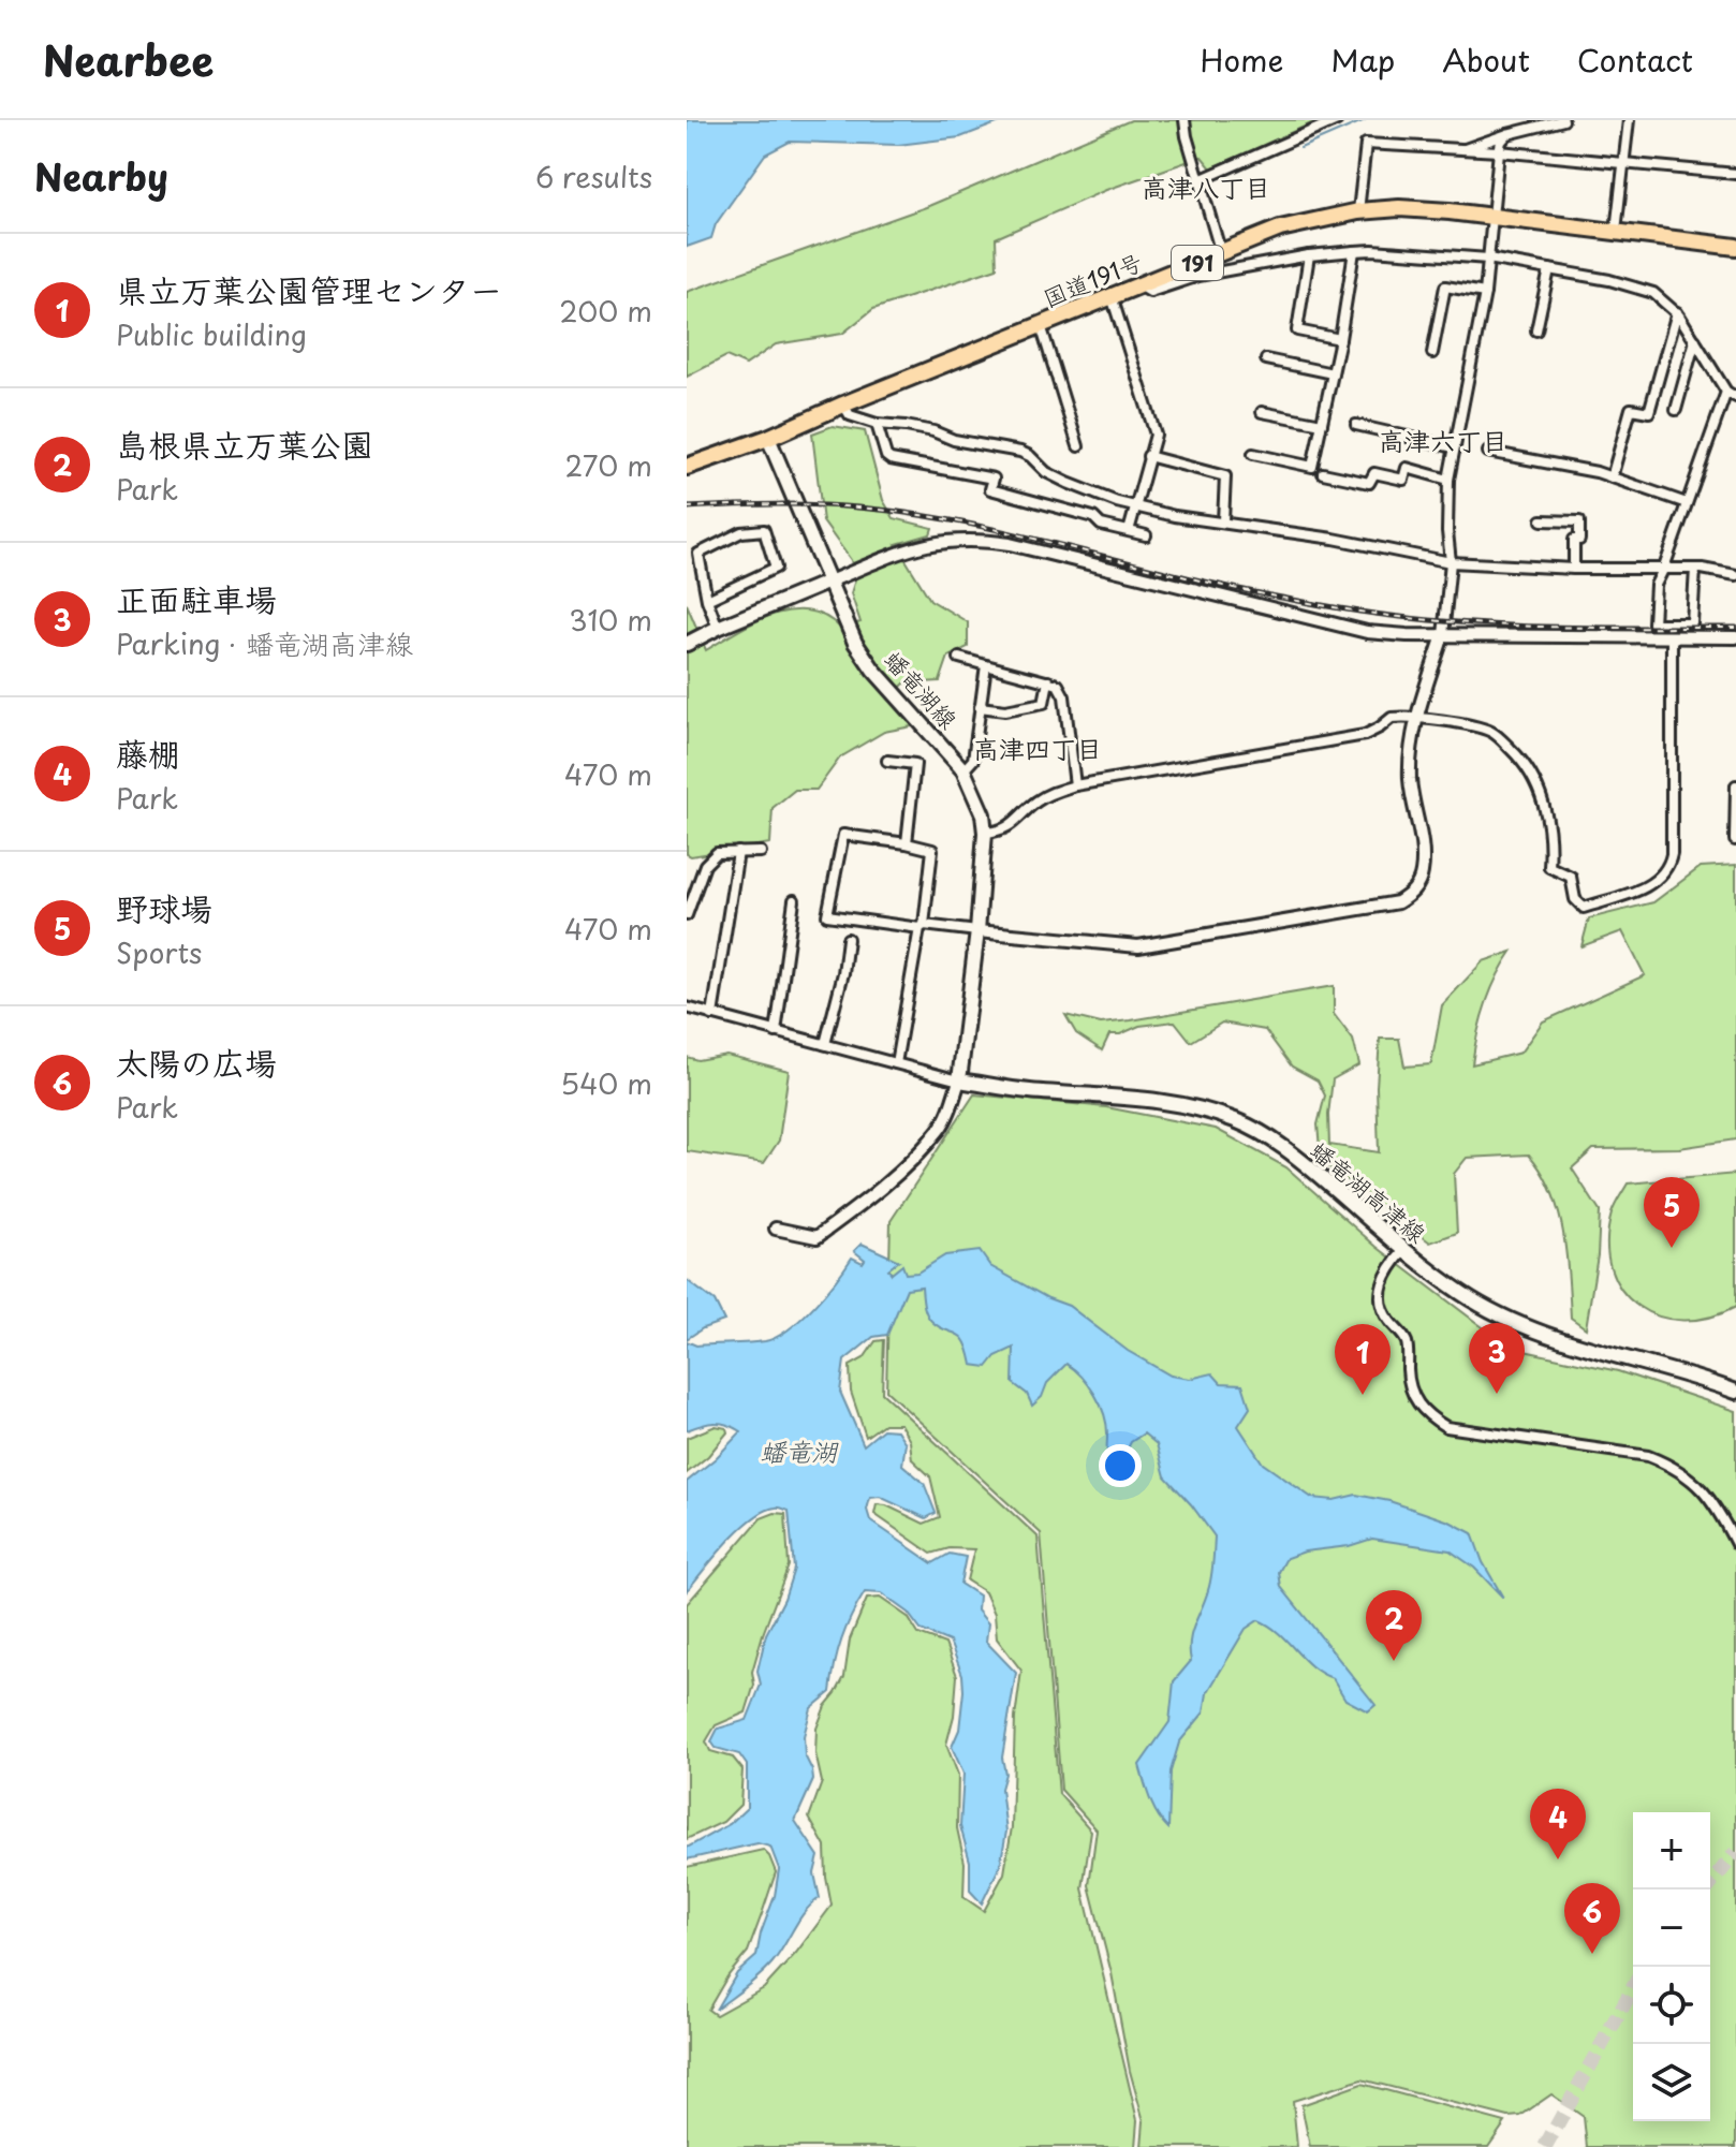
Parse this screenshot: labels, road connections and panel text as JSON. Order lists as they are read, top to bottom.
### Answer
{
  "streets": {
    "highway": ["191", "国道191号"],
    "main road": ["蟠竜湖線", "蟠竜湖高津線"]
  },
  "crossings": [
    ["国道191号", "蟠竜湖線"],
    ["蟠竜湖線", "蟠竜湖高津線"]
  ],
  "districts": ["高津八丁目", "高津六丁目", "高津四丁目"],
  "water": ["蟠竜湖"],
  "page": {
    "header": "Nearbee",
    "nav": [
      "Home",
      "Map",
      "About",
      "Contact"
    ],
    "heading": ["Nearby", "6 results"],
    "list": [
      {
        "mark": "1",
        "name": "県立万葉公園管理センター",
        "note": "Public building",
        "value": "200 m"
      },
      {
        "mark": "2",
        "name": "島根県立万葉公園",
        "note": "Park",
        "value": "270 m"
      },
      {
        "mark": "3",
        "name": "正面駐車場",
        "note": "Parking · 蟠竜湖高津線",
        "value": "310 m"
      },
      {
        "mark": "4",
        "name": "藤棚",
        "note": "Park",
        "value": "470 m"
      },
      {
        "mark": "5",
        "name": "野球場",
        "note": "Sports",
        "value": "470 m"
      },
      {
        "mark": "6",
        "name": "太陽の広場",
        "note": "Park",
        "value": "540 m"
      }
    ],
    "pins": [
      "5",
      "3",
      "1",
      "2",
      "4",
      "6"
    ],
    "map_buttons": ["+", "−"]
  }
}
